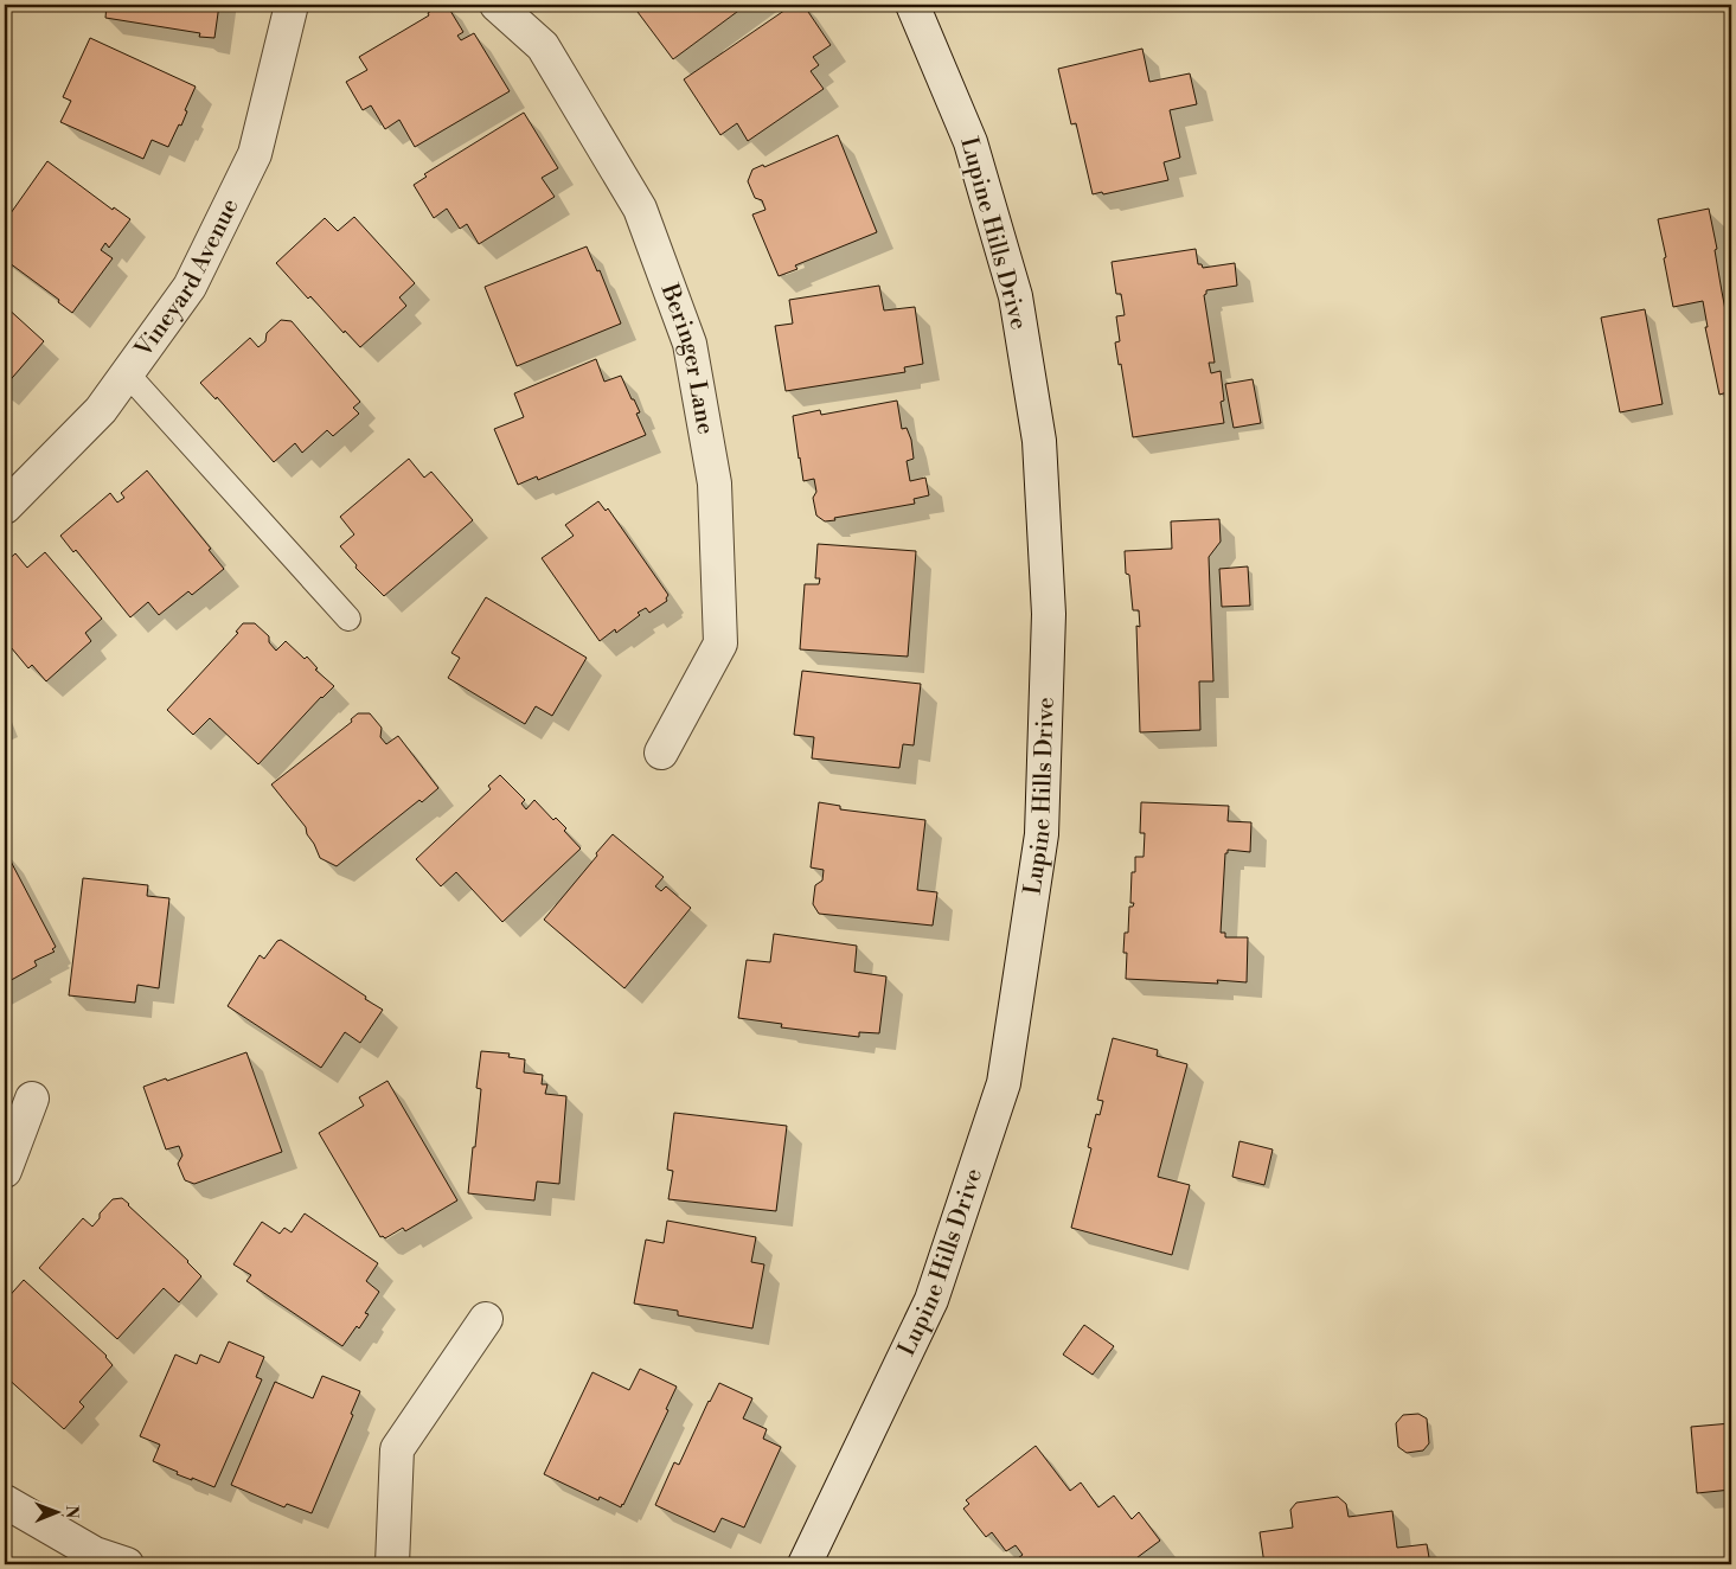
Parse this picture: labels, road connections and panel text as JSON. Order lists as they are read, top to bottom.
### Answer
{
  "streets": {
    "street": ["Lupine Hills Drive", "Vineyard Avenue", "Beringer Lane"]
  },
  "north": "right"
}
